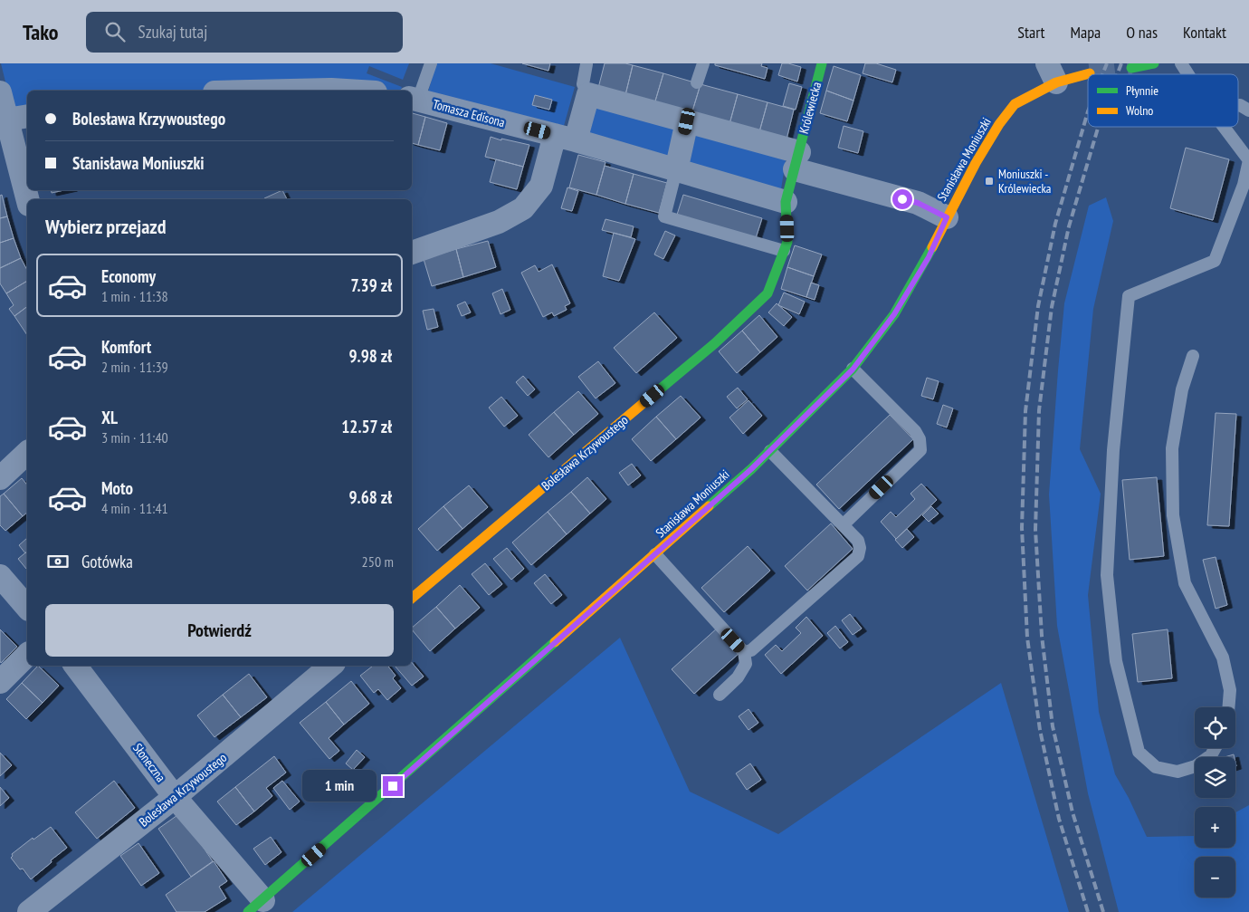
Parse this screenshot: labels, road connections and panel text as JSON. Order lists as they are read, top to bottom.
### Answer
{
  "streets": {
    "street": [
      "Królewiecka",
      "Tomasza Edisona",
      "Stanisława Moniuszki",
      "Bolesława Krzywoustego",
      "Słoneczna"
    ]
  },
  "crossings": [
    ["Królewiecka", "Bolesława Krzywoustego"],
    ["Stanisława Moniuszki", "Słoneczna"],
    ["Bolesława Krzywoustego", "Słoneczna"]
  ],
  "places": {
    "transit": ["Moniuszki - Królewiecka"]
  },
  "legend": ["Płynnie", "Wolno"],
  "page": {
    "header": "Tako",
    "search": "Szukaj tutaj",
    "nav": [
      "Start",
      "Mapa",
      "O nas",
      "Kontakt"
    ],
    "banner": ["Bolesława Krzywoustego", "Stanisława Moniuszki"],
    "heading": "Wybierz przejazd",
    "list": [
      {
        "name": "Economy",
        "note": "1 min · 11:38",
        "value": "7.39 zł"
      },
      {
        "name": "Komfort",
        "note": "2 min · 11:39",
        "value": "9.98 zł"
      },
      {
        "name": "XL",
        "note": "3 min · 11:40",
        "value": "12.57 zł"
      },
      {
        "name": "Moto",
        "note": "4 min · 11:41",
        "value": "9.68 zł"
      }
    ],
    "pay": ["Gotówka", "250 m"],
    "buttons": "Potwierdź",
    "map_buttons": ["+", "−"],
    "bubble": "1 min"
  }
}
